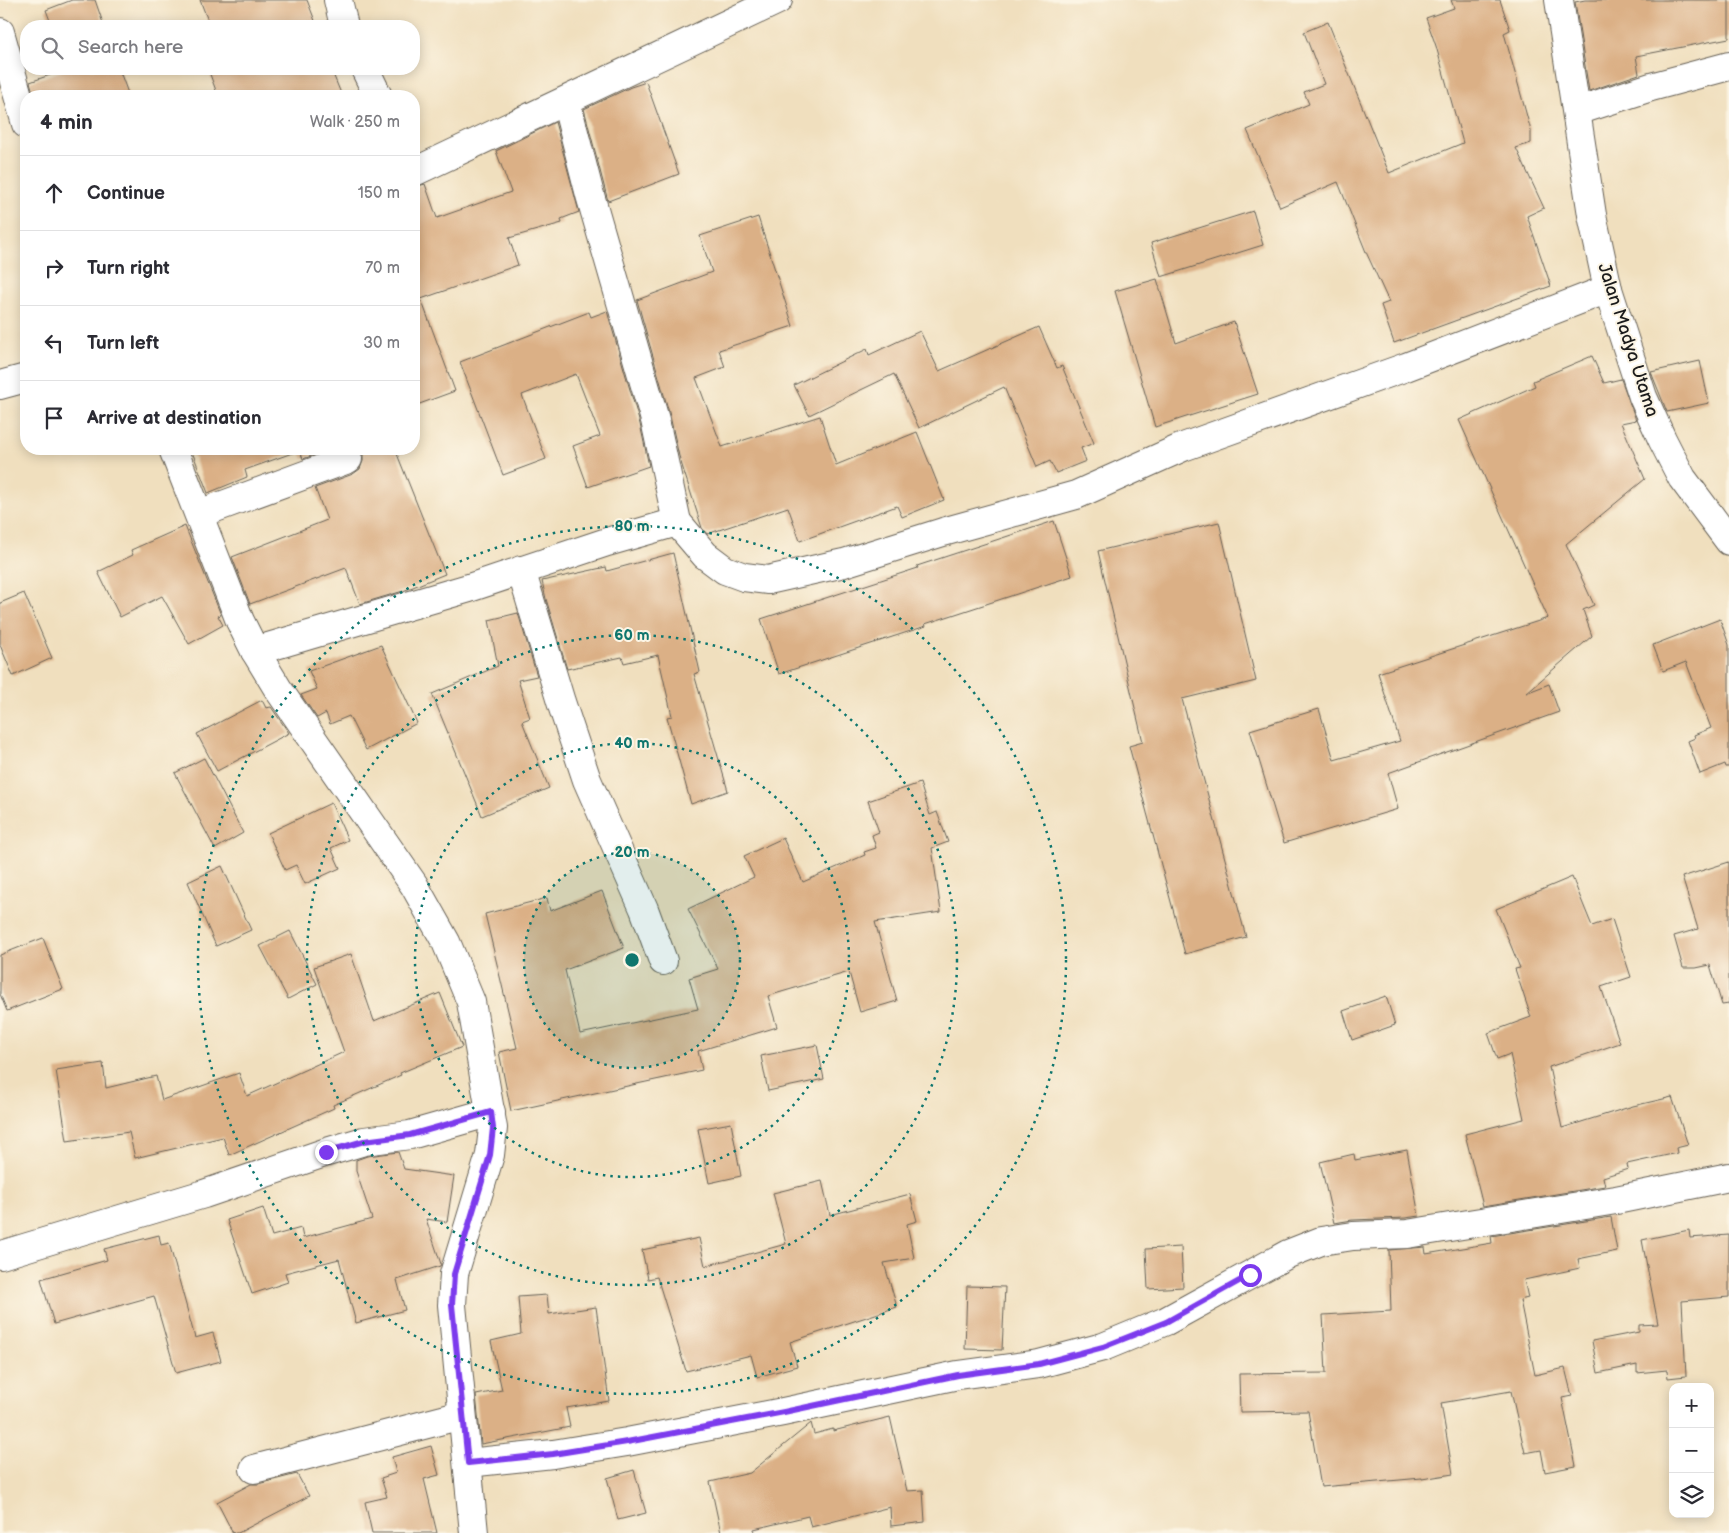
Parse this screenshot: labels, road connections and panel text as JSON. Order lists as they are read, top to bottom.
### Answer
{
  "streets": {
    "street": ["Jalan Madya Utama"]
  },
  "page": {
    "search": "Search here",
    "heading": ["4 min", "Walk · 250 m"],
    "list": [
      ["Continue", "150 m"],
      ["Turn right", "70 m"],
      ["Turn left", "30 m"],
      "Arrive at destination"
    ],
    "map_buttons": ["+", "−"]
  },
  "rings": [
    "80 m",
    "60 m",
    "40 m",
    "20 m"
  ]
}
